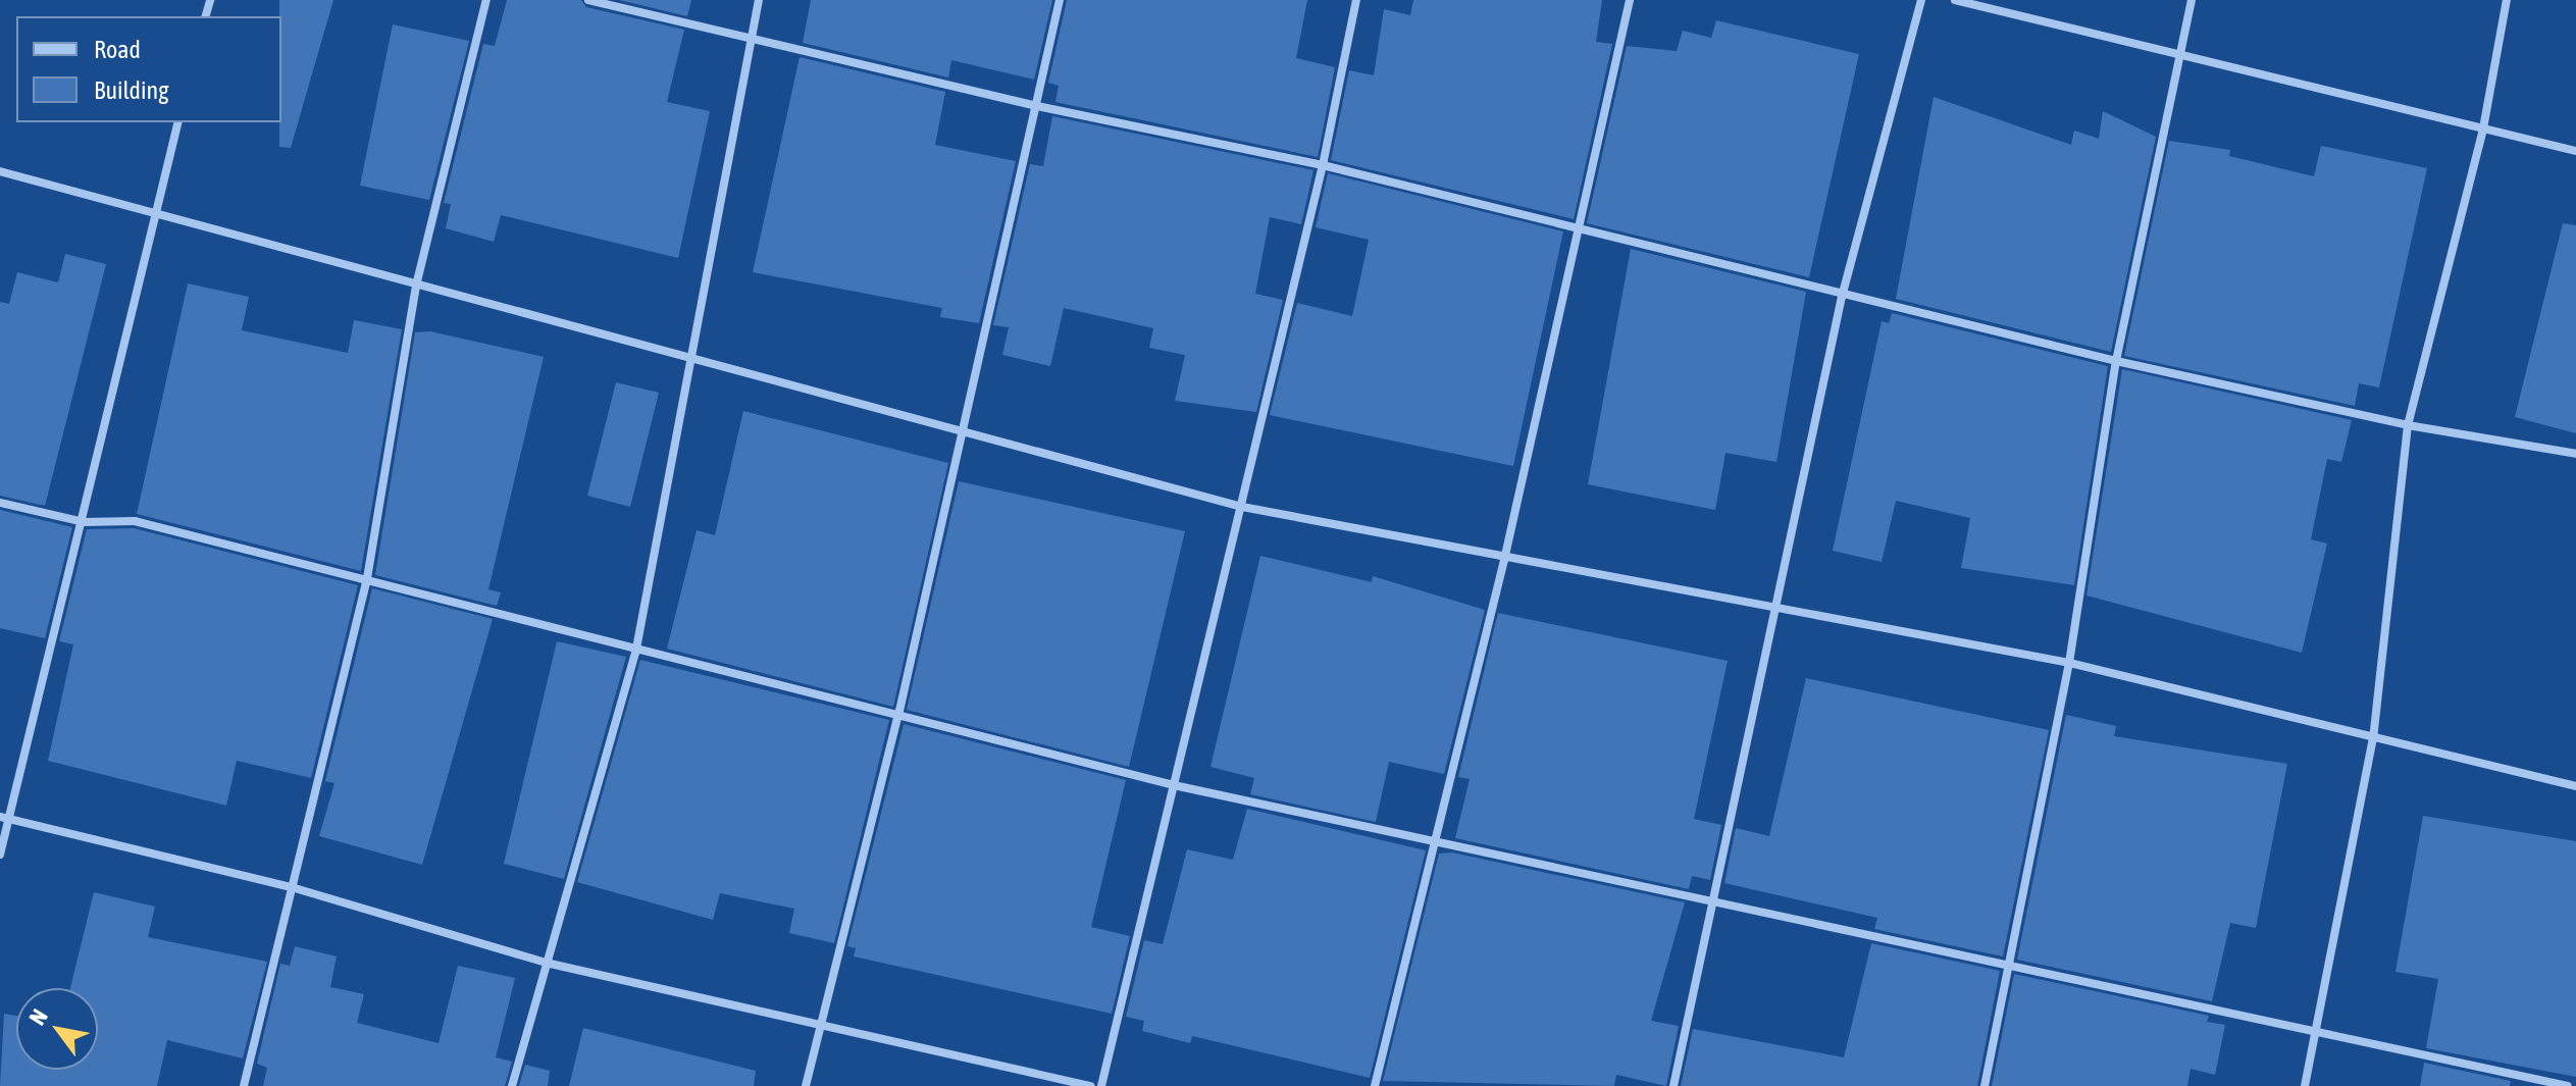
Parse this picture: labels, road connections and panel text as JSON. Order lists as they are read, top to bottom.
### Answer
{
  "legend": ["Road", "Building"],
  "north": "top left"
}
